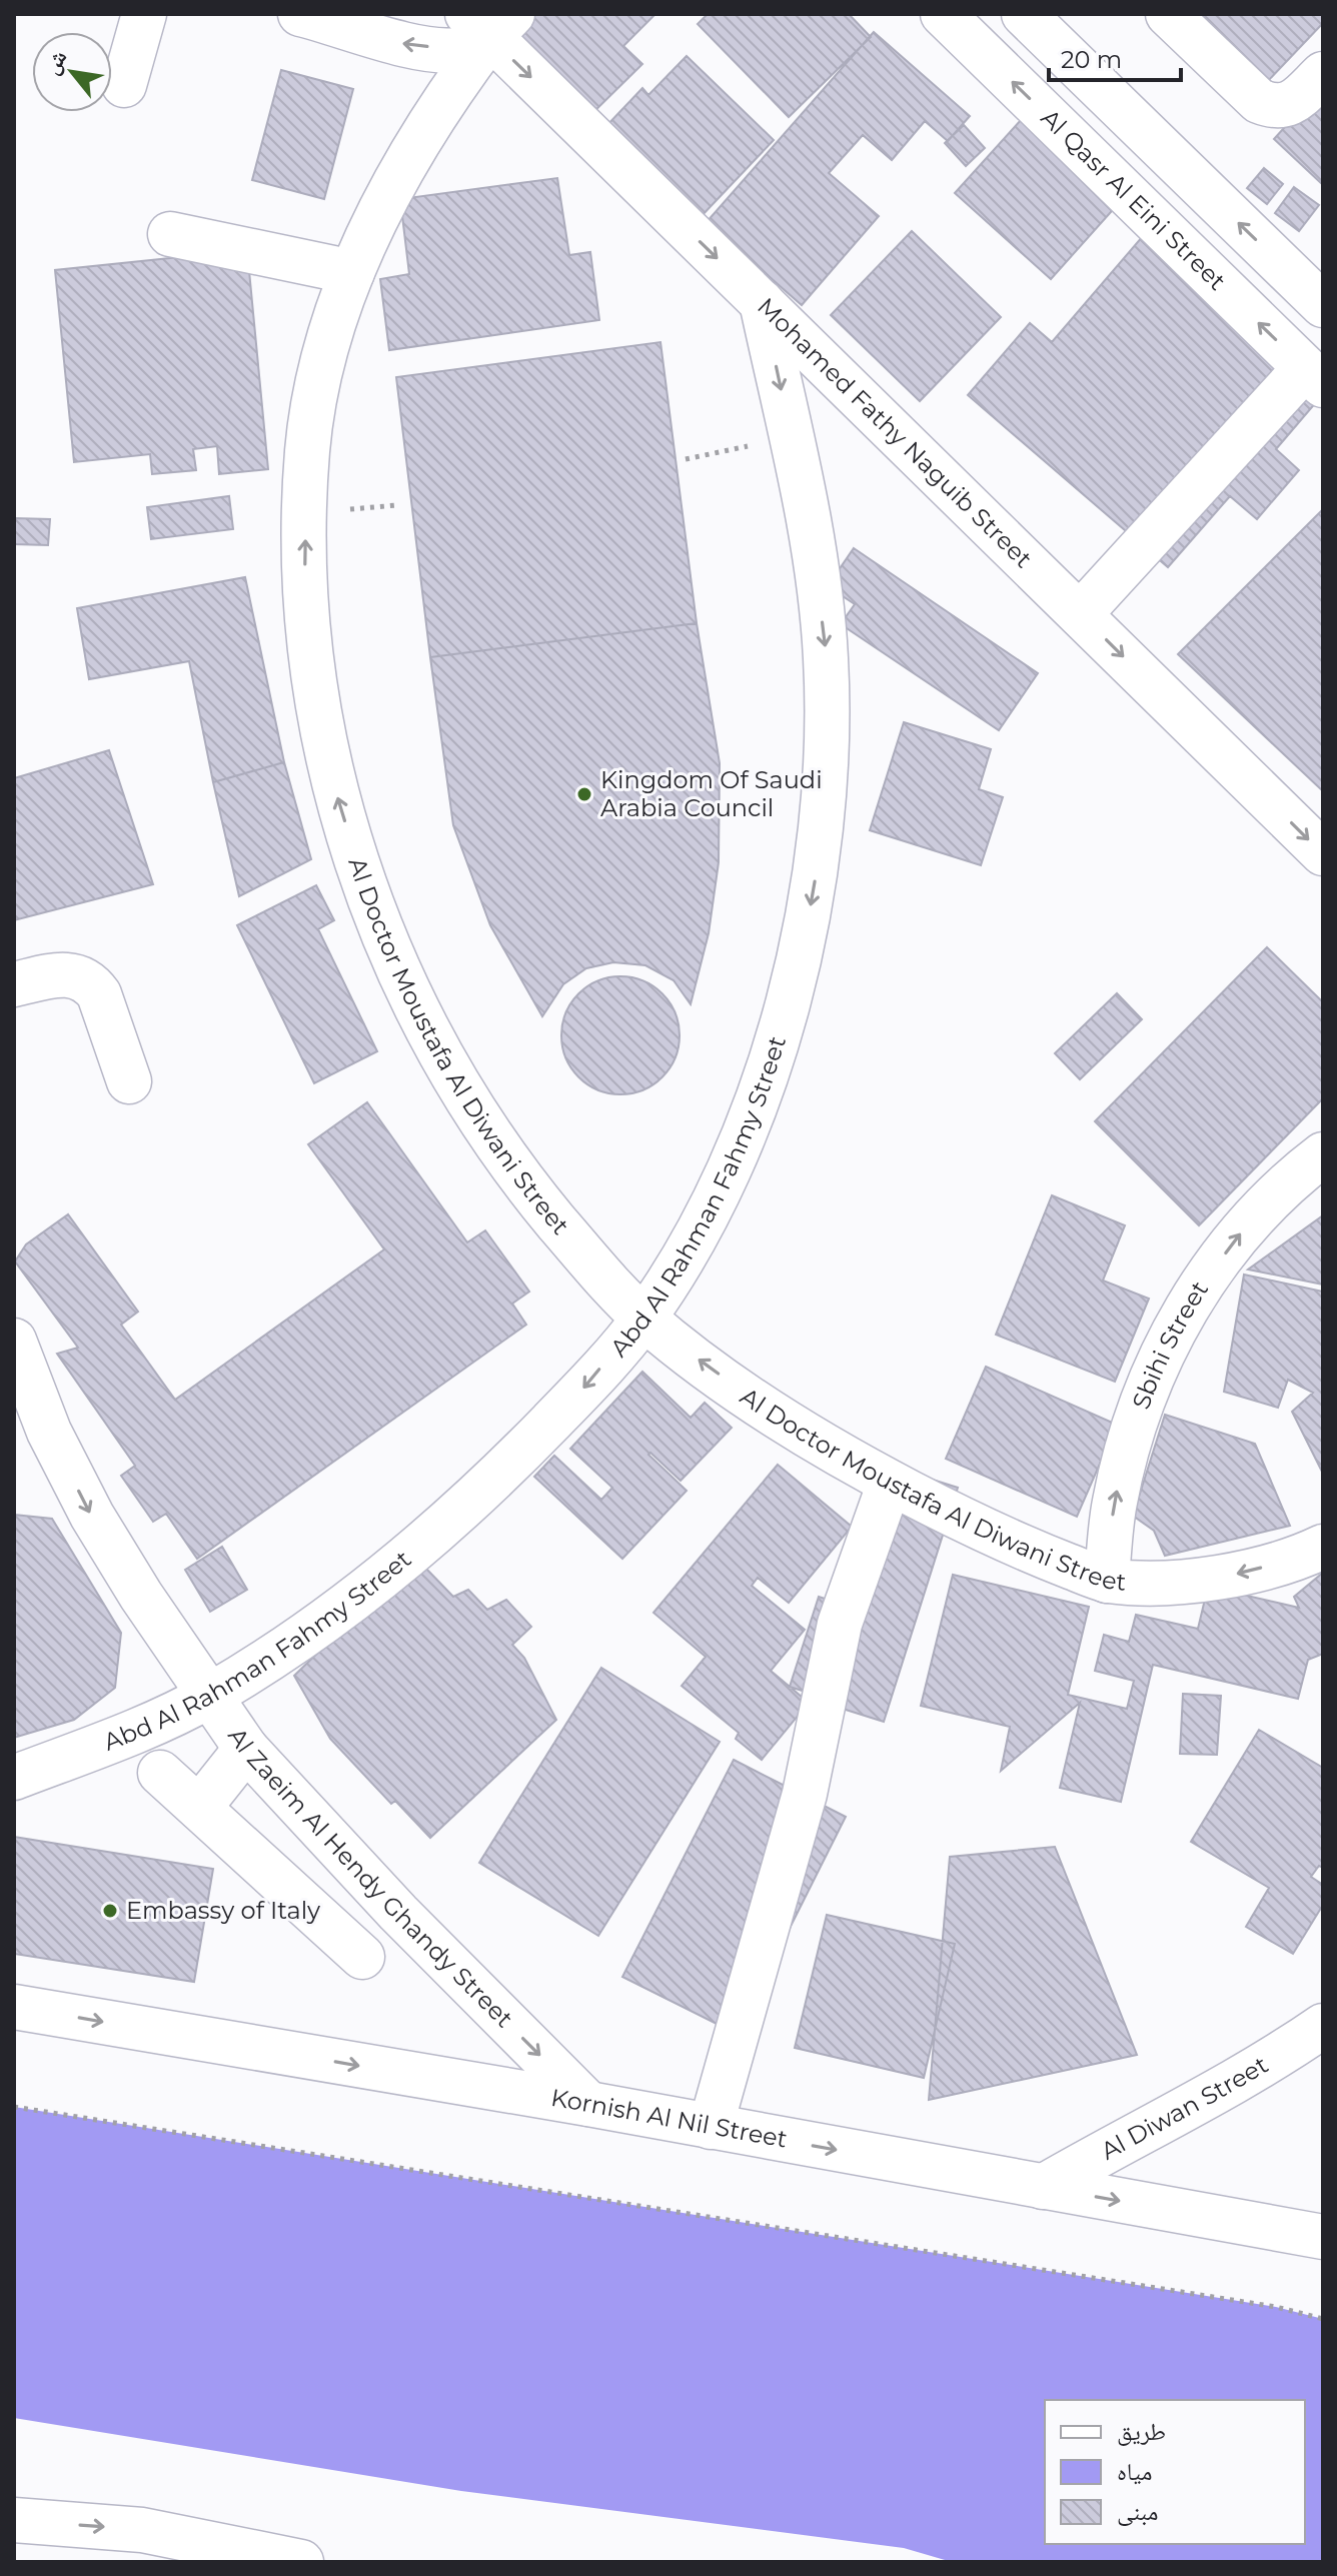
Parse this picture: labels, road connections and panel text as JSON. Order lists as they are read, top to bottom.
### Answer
{
  "streets": {
    "main road": [
      "Al Qasr Al Eini Street",
      "Mohamed Fathy Naguib Street",
      "Al Doctor Moustafa Al Diwani Street",
      "Abd Al Rahman Fahmy Street",
      "Sbihi Street",
      "Al Zaeim Al Hendy Ghandy Street",
      "Al Diwan Street",
      "Kornish Al Nil Street"
    ]
  },
  "crossings": [
    ["Mohamed Fathy Naguib Street", "Al Doctor Moustafa Al Diwani Street"],
    ["Mohamed Fathy Naguib Street", "Abd Al Rahman Fahmy Street"],
    ["Al Doctor Moustafa Al Diwani Street", "Abd Al Rahman Fahmy Street"],
    ["Al Doctor Moustafa Al Diwani Street", "Sbihi Street"],
    ["Abd Al Rahman Fahmy Street", "Al Zaeim Al Hendy Ghandy Street"],
    ["Al Zaeim Al Hendy Ghandy Street", "Kornish Al Nil Street"],
    ["Al Diwan Street", "Kornish Al Nil Street"]
  ],
  "one_way": [
    "Mohamed Fathy Naguib Street",
    "Al Doctor Moustafa Al Diwani Street",
    "Abd Al Rahman Fahmy Street",
    "Sbihi Street",
    "Al Zaeim Al Hendy Ghandy Street",
    "Kornish Al Nil Street"
  ],
  "places": ["Kingdom Of Saudi Arabia Council", "Embassy of Italy"],
  "legend": ["طريق", "مياه", "مبنى"],
  "scale_bar": "20 m",
  "north": "top left"
}
